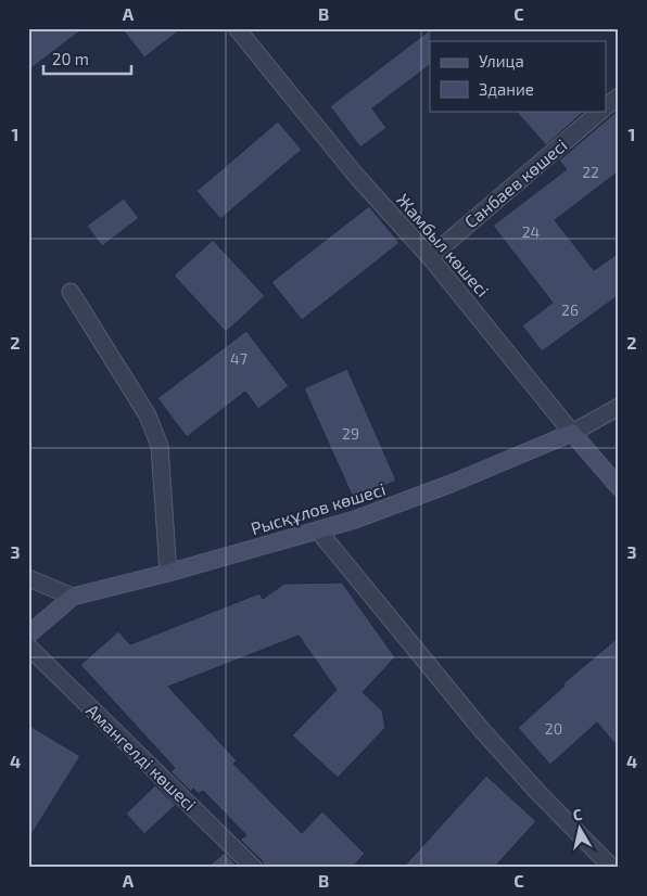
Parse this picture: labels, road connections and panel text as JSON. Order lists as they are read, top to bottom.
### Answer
{
  "streets": {
    "main road": ["Жамбыл көшесі", "Рысқұлов көшесі"],
    "street": ["Санбаев көшесі", "Амангелді көшесі"]
  },
  "crossings": [
    ["Санбаев көшесі", "Жамбыл көшесі"],
    ["Жамбыл көшесі", "Рысқұлов көшесі"]
  ],
  "house_numbers": [
    "22",
    "24",
    "26",
    "47",
    "29",
    "20"
  ],
  "legend": ["Улица", "Здание"],
  "scale_bar": "20 m",
  "north": "top",
  "grid": {
    "columns": ["A", "B", "C"],
    "rows": [
      "1",
      "2",
      "3",
      "4"
    ]
  }
}
